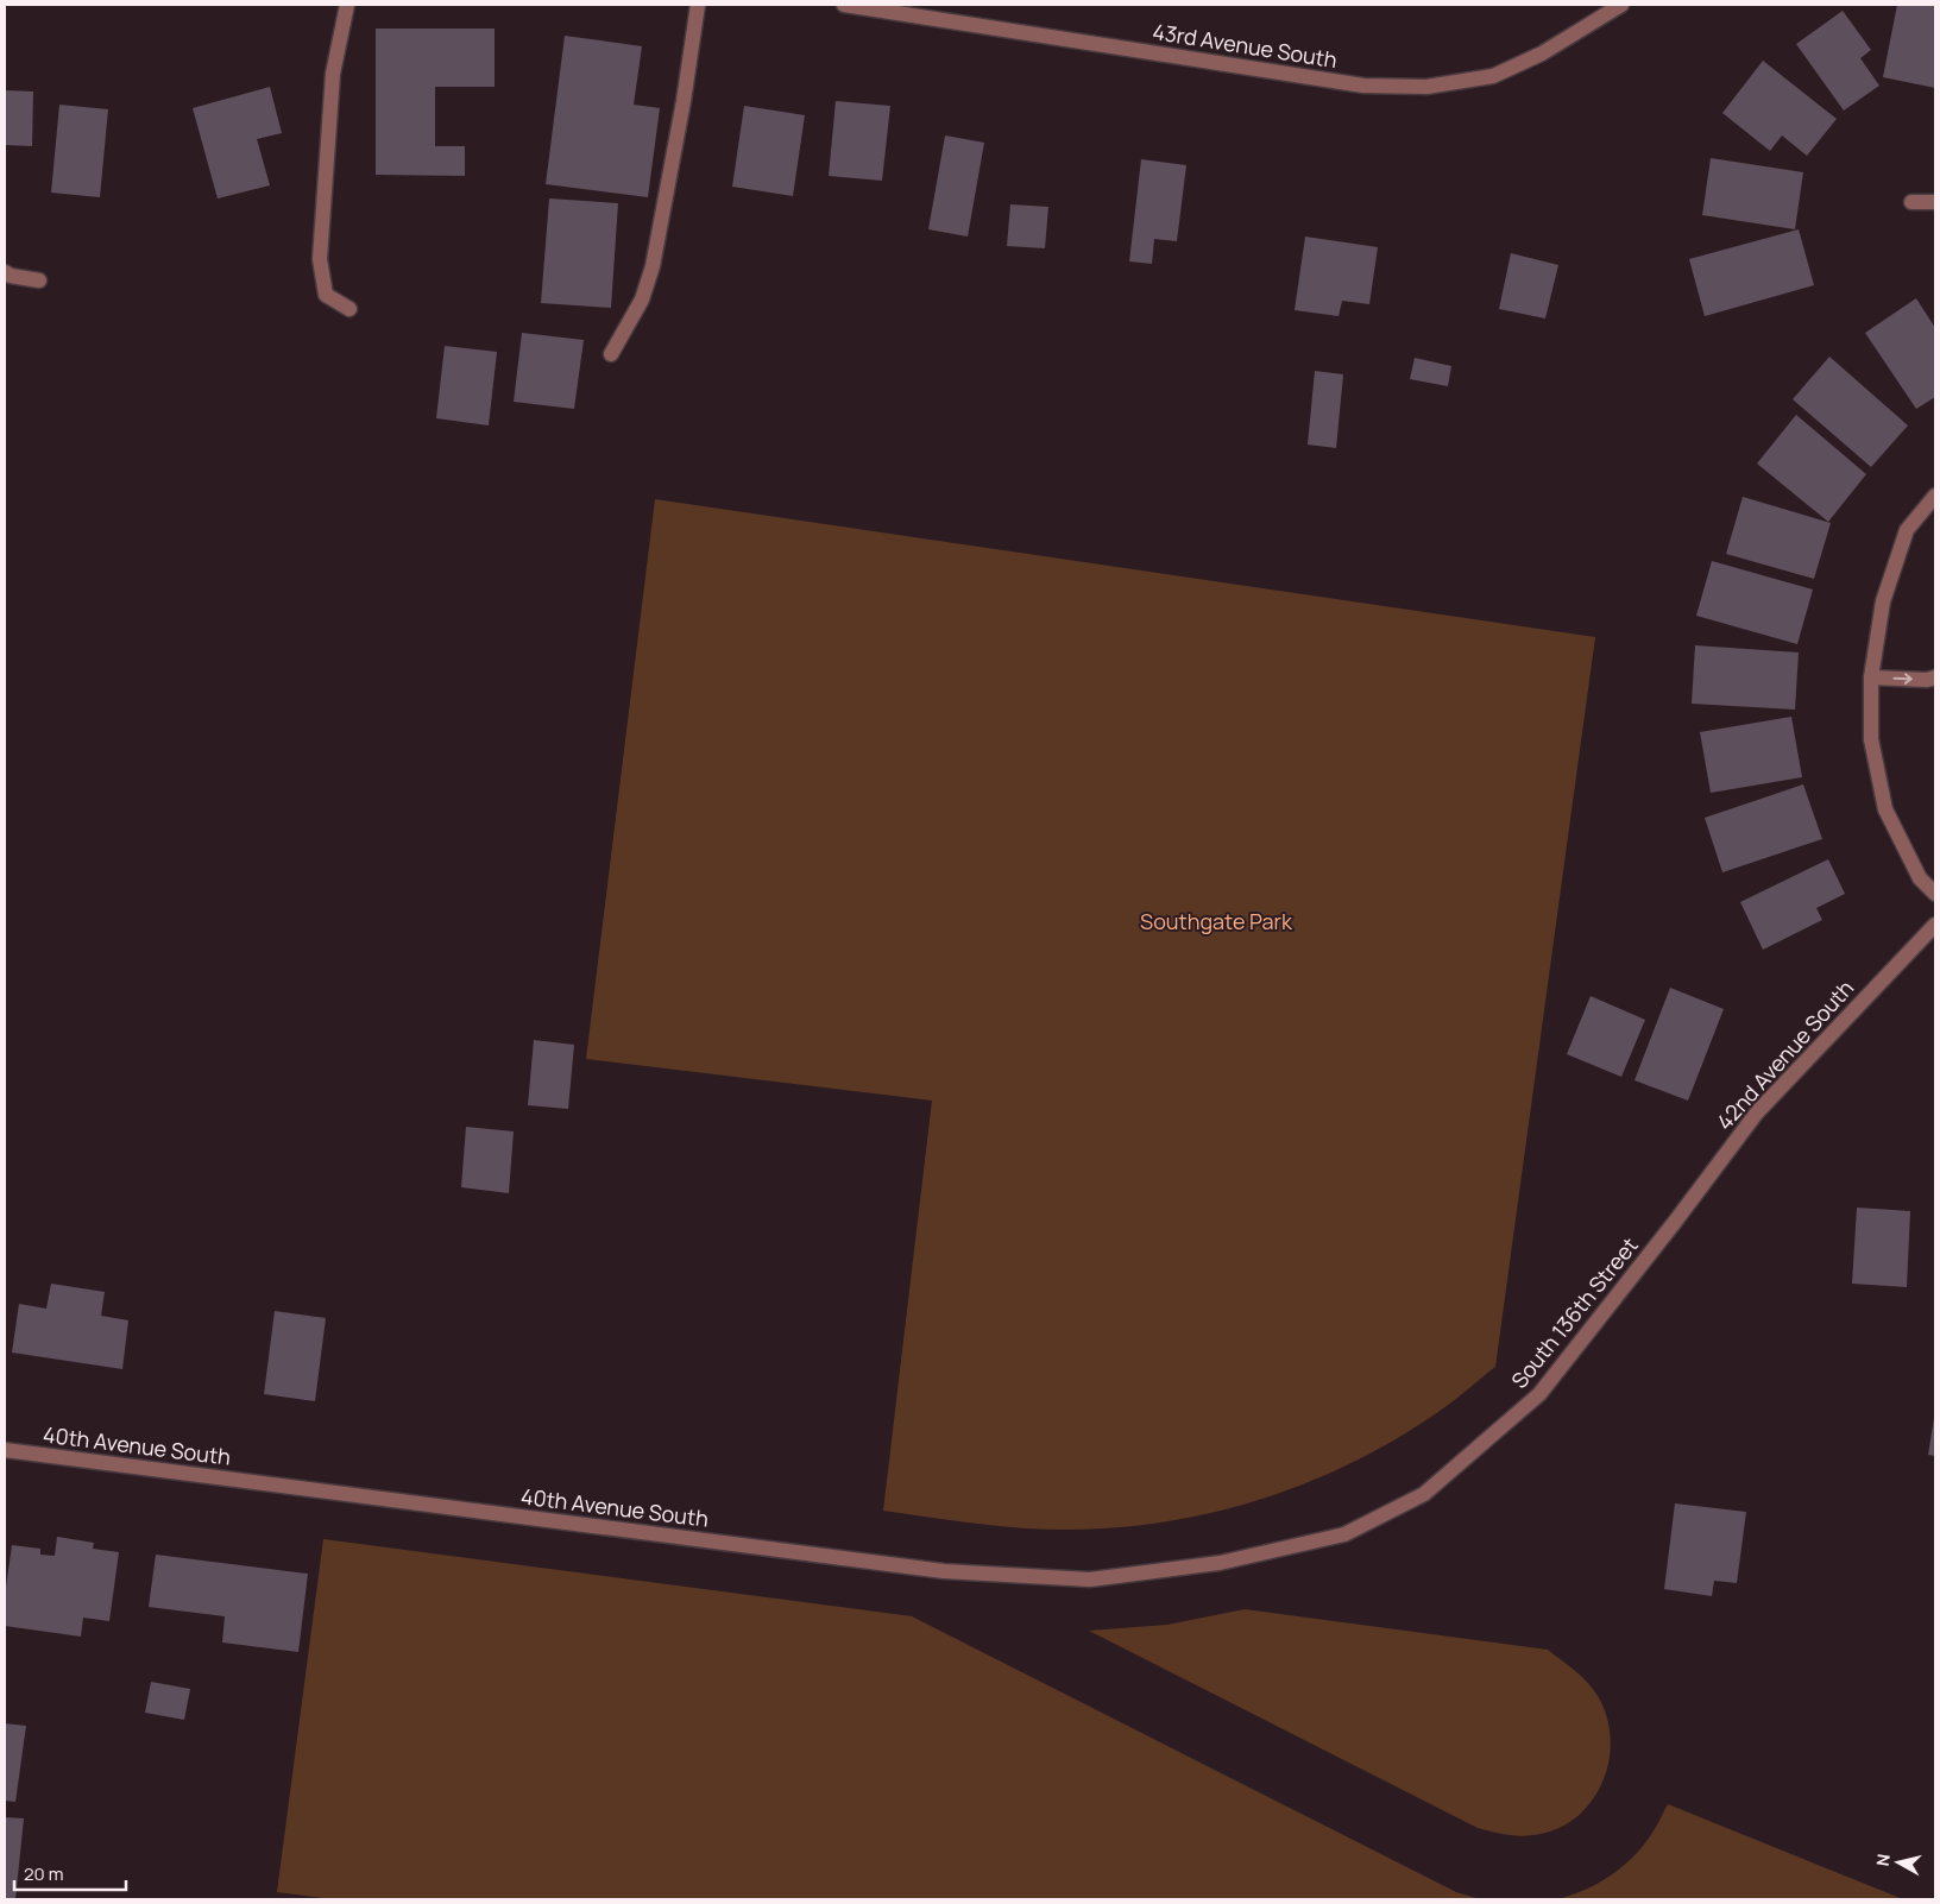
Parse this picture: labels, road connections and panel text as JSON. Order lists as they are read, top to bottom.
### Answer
{
  "streets": {
    "street": [
      "43rd Avenue South",
      "42nd Avenue South",
      "South 136th Street",
      "40th Avenue South"
    ]
  },
  "crossings": [
    ["42nd Avenue South", "South 136th Street"],
    ["South 136th Street", "40th Avenue South"]
  ],
  "parks": ["Southgate Park"],
  "scale_bar": "20 m",
  "north": "left"
}
